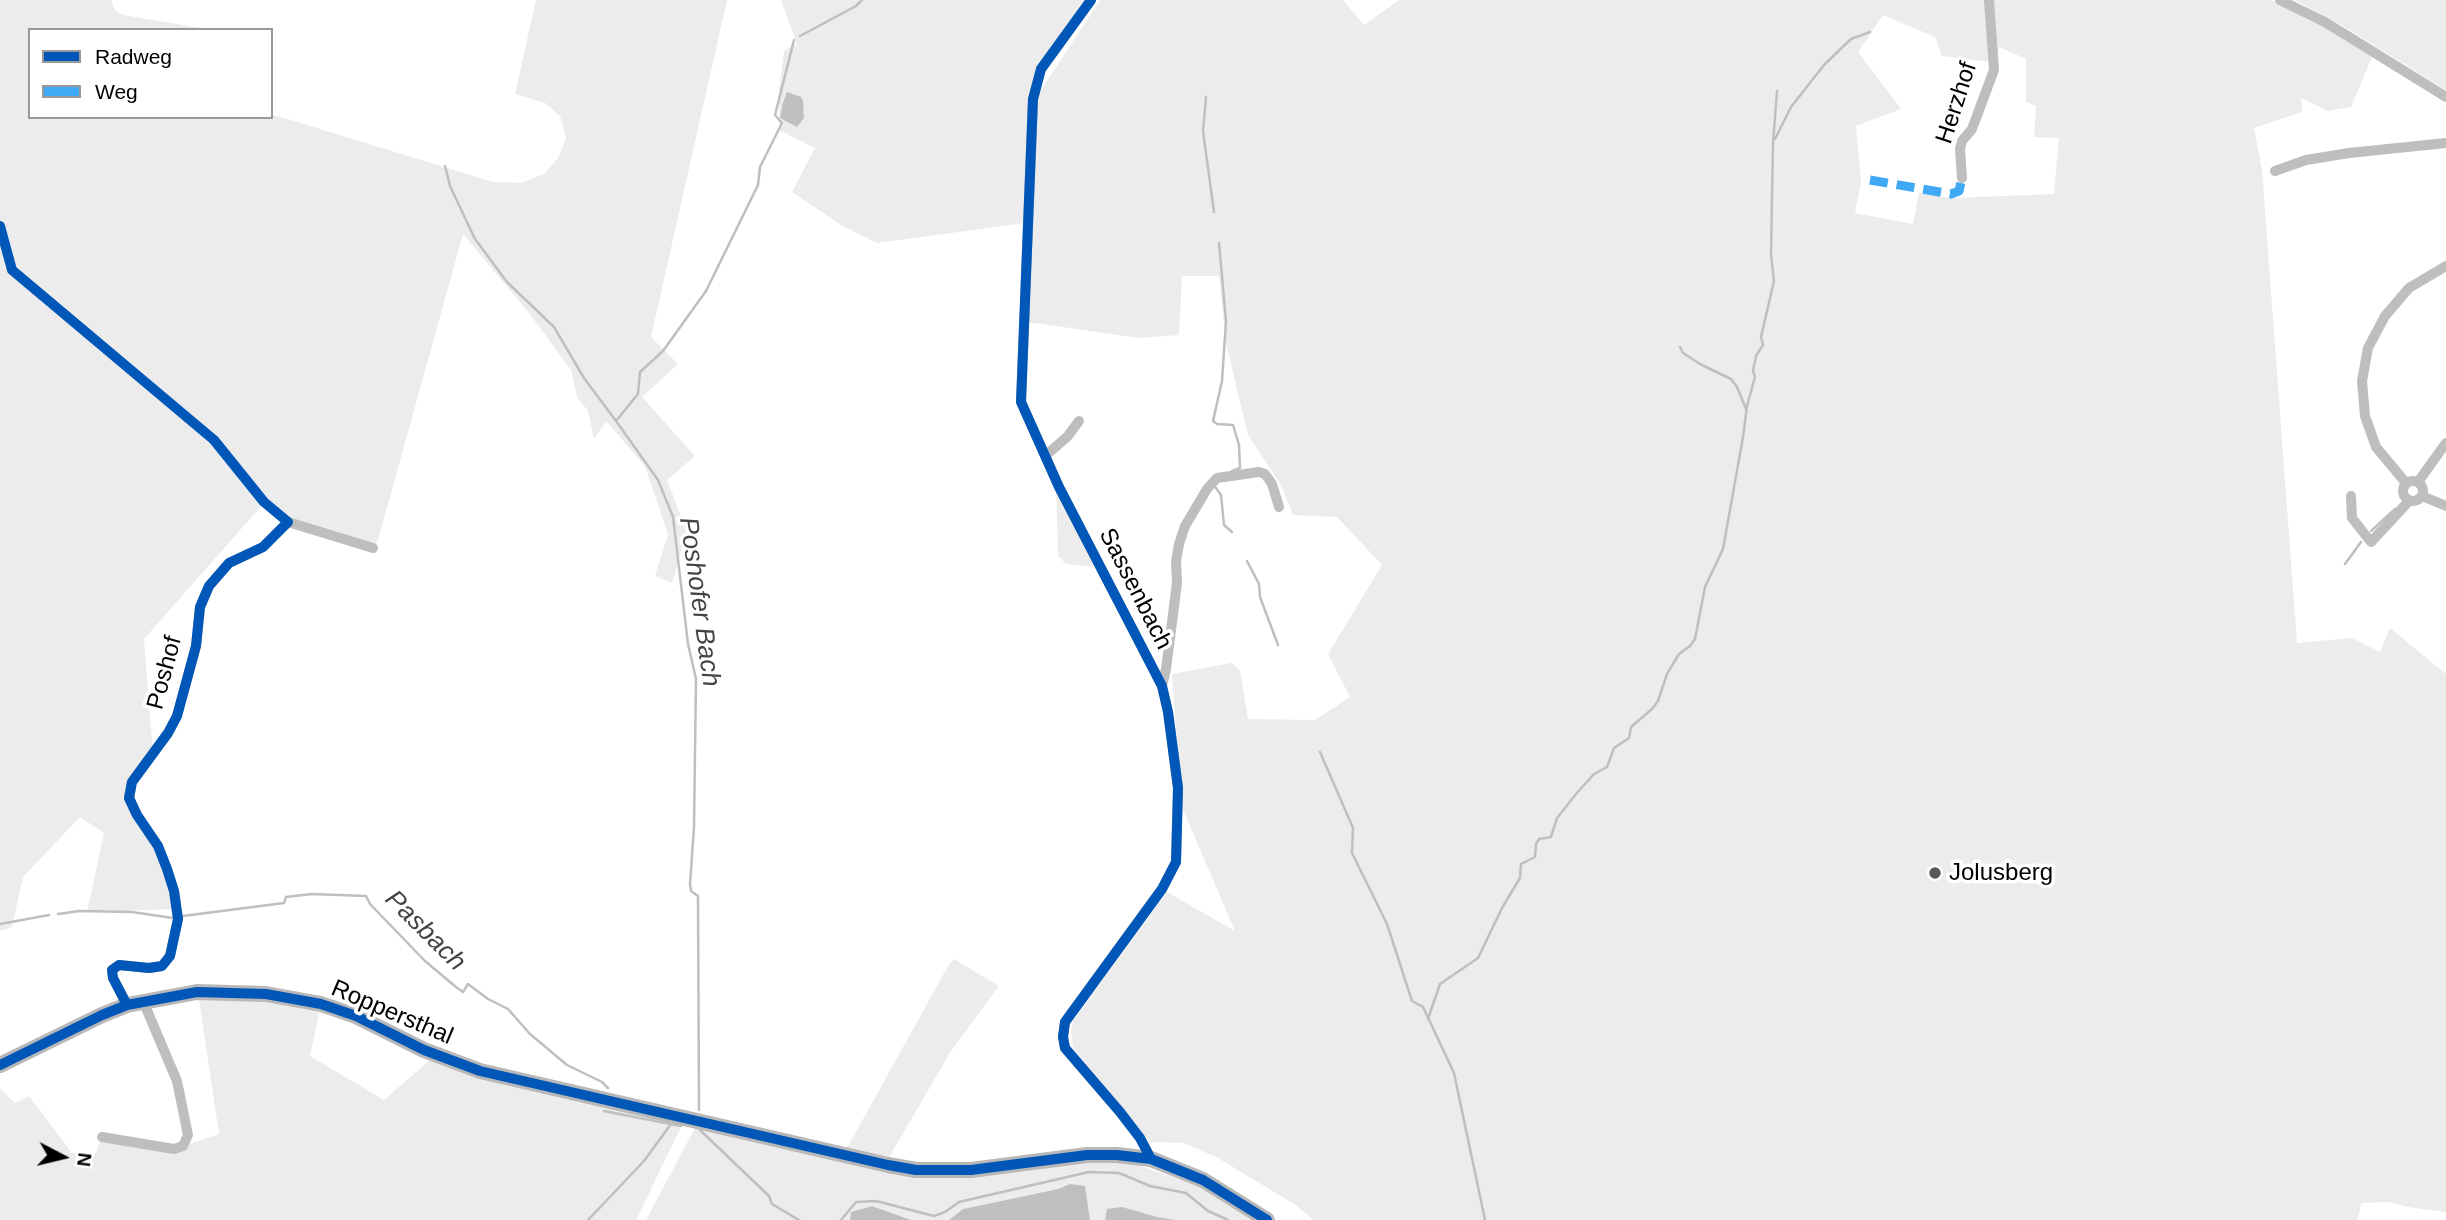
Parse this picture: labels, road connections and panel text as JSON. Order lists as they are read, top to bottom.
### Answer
{
  "streets": {
    "main road": ["Roppersthal"],
    "street": ["Herzhof", "Sassenbach", "Poshof"]
  },
  "crossings": [
    ["Sassenbach", "Roppersthal"],
    ["Poshof", "Roppersthal"]
  ],
  "water": ["Poshofer Bach", "Pasbach"],
  "places": ["Jolusberg"],
  "legend": ["Radweg", "Weg"],
  "north": "right"
}
